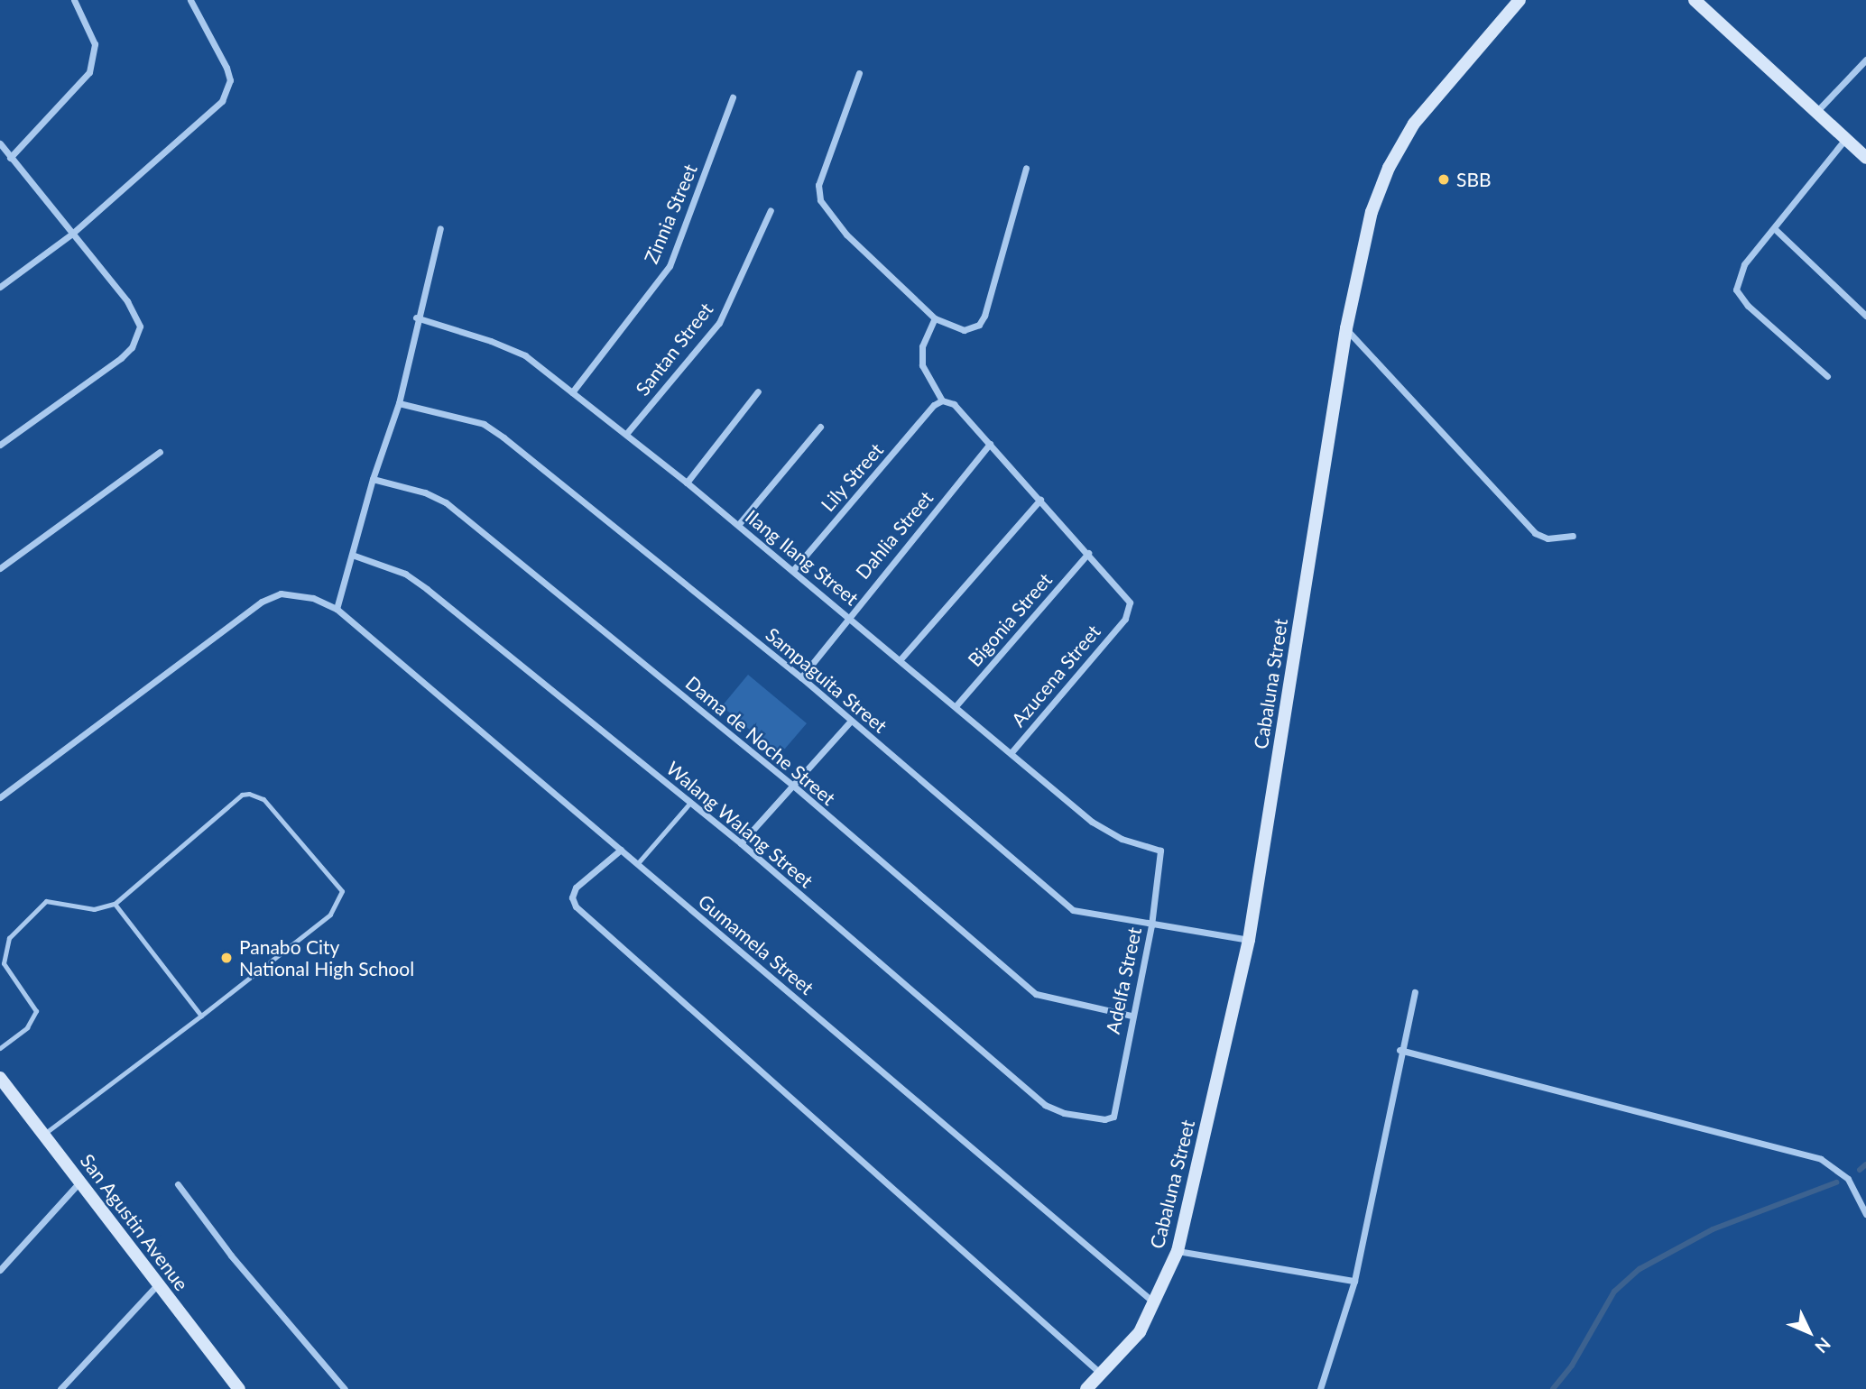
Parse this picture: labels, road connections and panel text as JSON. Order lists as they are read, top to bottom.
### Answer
{
  "streets": {
    "main road": ["Cabaluna Street", "San Agustin Avenue"],
    "street": [
      "Zinnia Street",
      "Santan Street",
      "Lily Street",
      "Dahlia Street",
      "Ilang Ilang Street",
      "Bigonia Street",
      "Azucena Street",
      "Sampaguita Street",
      "Dama de Noche Street",
      "Walang Walang Street",
      "Gumamela Street",
      "Adelfa Street"
    ]
  },
  "crossings": [
    ["Zinnia Street", "Ilang Ilang Street"],
    ["Santan Street", "Ilang Ilang Street"],
    ["Lily Street", "Ilang Ilang Street"],
    ["Dahlia Street", "Ilang Ilang Street"],
    ["Dahlia Street", "Sampaguita Street"],
    ["Ilang Ilang Street", "Bigonia Street"],
    ["Ilang Ilang Street", "Azucena Street"],
    ["Ilang Ilang Street", "Adelfa Street"],
    ["Bigonia Street", "Azucena Street"],
    ["Sampaguita Street", "Cabaluna Street"],
    ["Sampaguita Street", "Adelfa Street"],
    ["Cabaluna Street", "Gumamela Street"],
    ["Dama de Noche Street", "Adelfa Street"],
    ["Walang Walang Street", "Adelfa Street"]
  ],
  "places": ["SBB", "Panabo City National High School"],
  "north": "bottom right"
}
